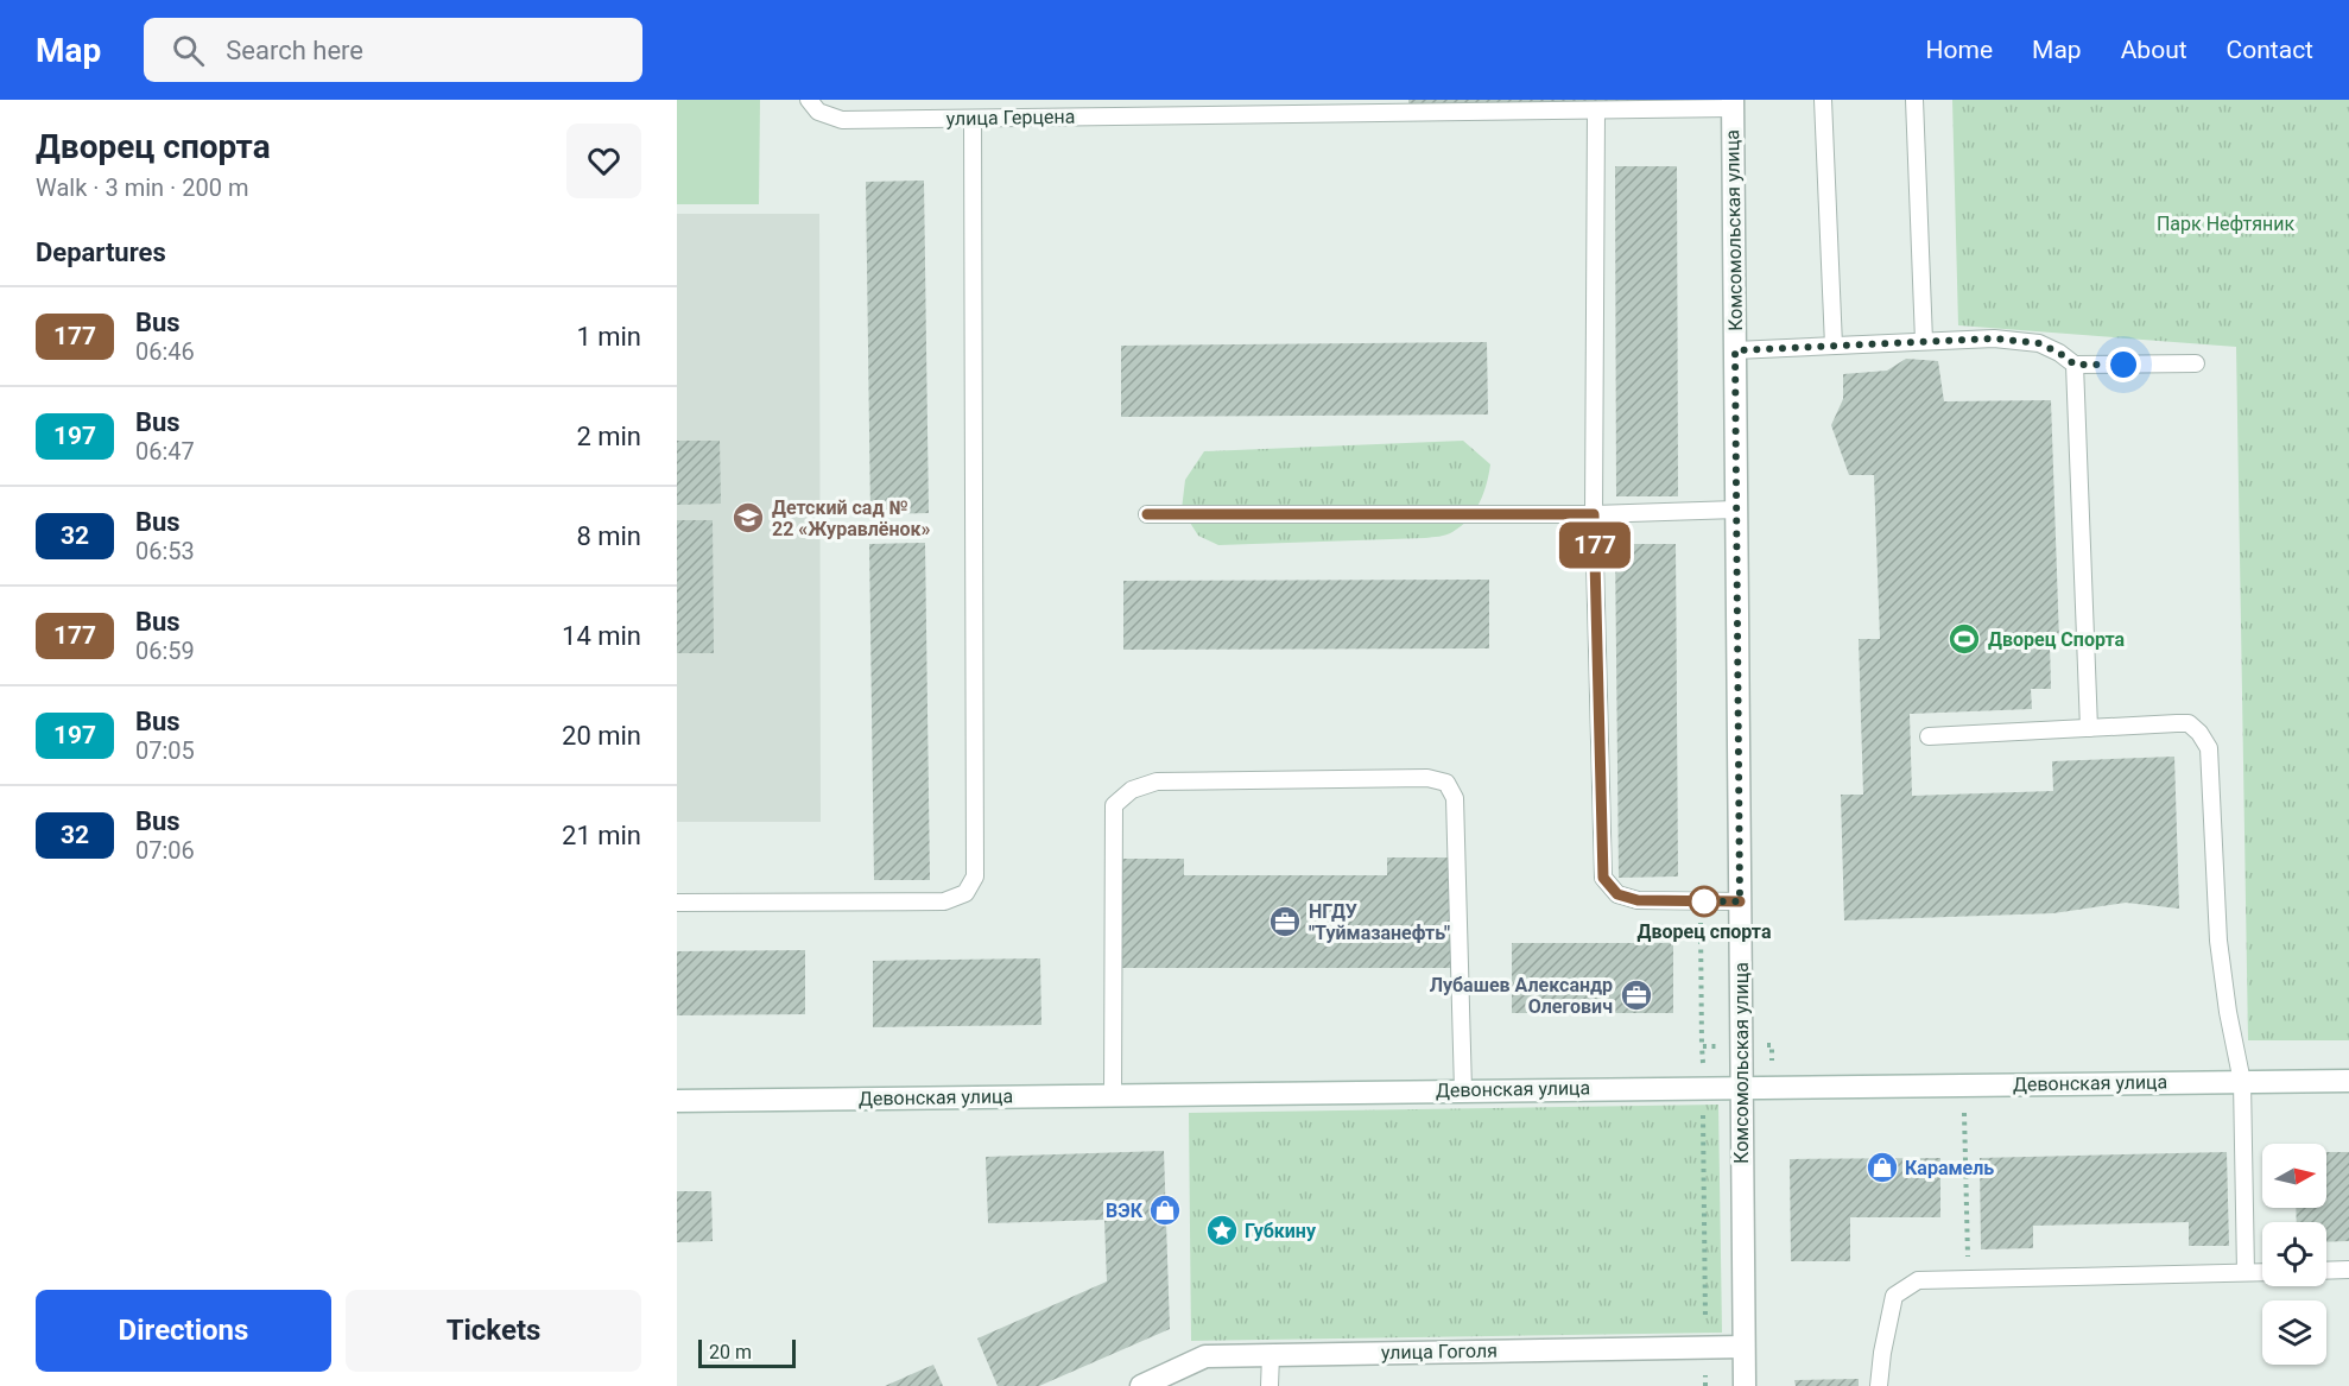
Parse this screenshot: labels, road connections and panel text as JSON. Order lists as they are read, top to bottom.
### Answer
{
  "streets": {
    "street": ["Комсомольская улица", "Девонская улица", "улица Гоголя"],
    "lane": ["улица Герцена"]
  },
  "crossings": [
    ["улица Герцена", "Комсомольская улица"],
    ["Комсомольская улица", "Девонская улица"],
    ["Комсомольская улица", "улица Гоголя"]
  ],
  "parks": ["Парк Нефтяник"],
  "places": {
    "school or university": ["Детский сад № 22 «Журавлёнок»"],
    "sports": ["Дворец Спорта"],
    "other": ["Дворец спорта"],
    "office": ["НГДУ \"Туймазанефть\"", "Лубашев Александр Олегович"],
    "shop": ["Карамель", "ВЭК"],
    "place": ["Губкину"]
  },
  "lines": ["bus line 177"],
  "scale_bar": "20 m",
  "north": "right",
  "page": {
    "header": "Map",
    "search": "Search here",
    "nav": [
      "Home",
      "Map",
      "About",
      "Contact"
    ],
    "heading": [
      ["Дворец спорта", "Walk · 3 min · 200 m"],
      "Departures"
    ],
    "on_map": "177",
    "list": [
      {
        "mark": "177",
        "name": "Bus",
        "note": "06:46",
        "value": "1 min"
      },
      {
        "mark": "197",
        "name": "Bus",
        "note": "06:47",
        "value": "2 min"
      },
      {
        "mark": "32",
        "name": "Bus",
        "note": "06:53",
        "value": "8 min"
      },
      {
        "mark": "177",
        "name": "Bus",
        "note": "06:59",
        "value": "14 min"
      },
      {
        "mark": "197",
        "name": "Bus",
        "note": "07:05",
        "value": "20 min"
      },
      {
        "mark": "32",
        "name": "Bus",
        "note": "07:06",
        "value": "21 min"
      }
    ],
    "buttons": ["Directions", "Tickets"],
    "scale": "20 m"
  }
}
